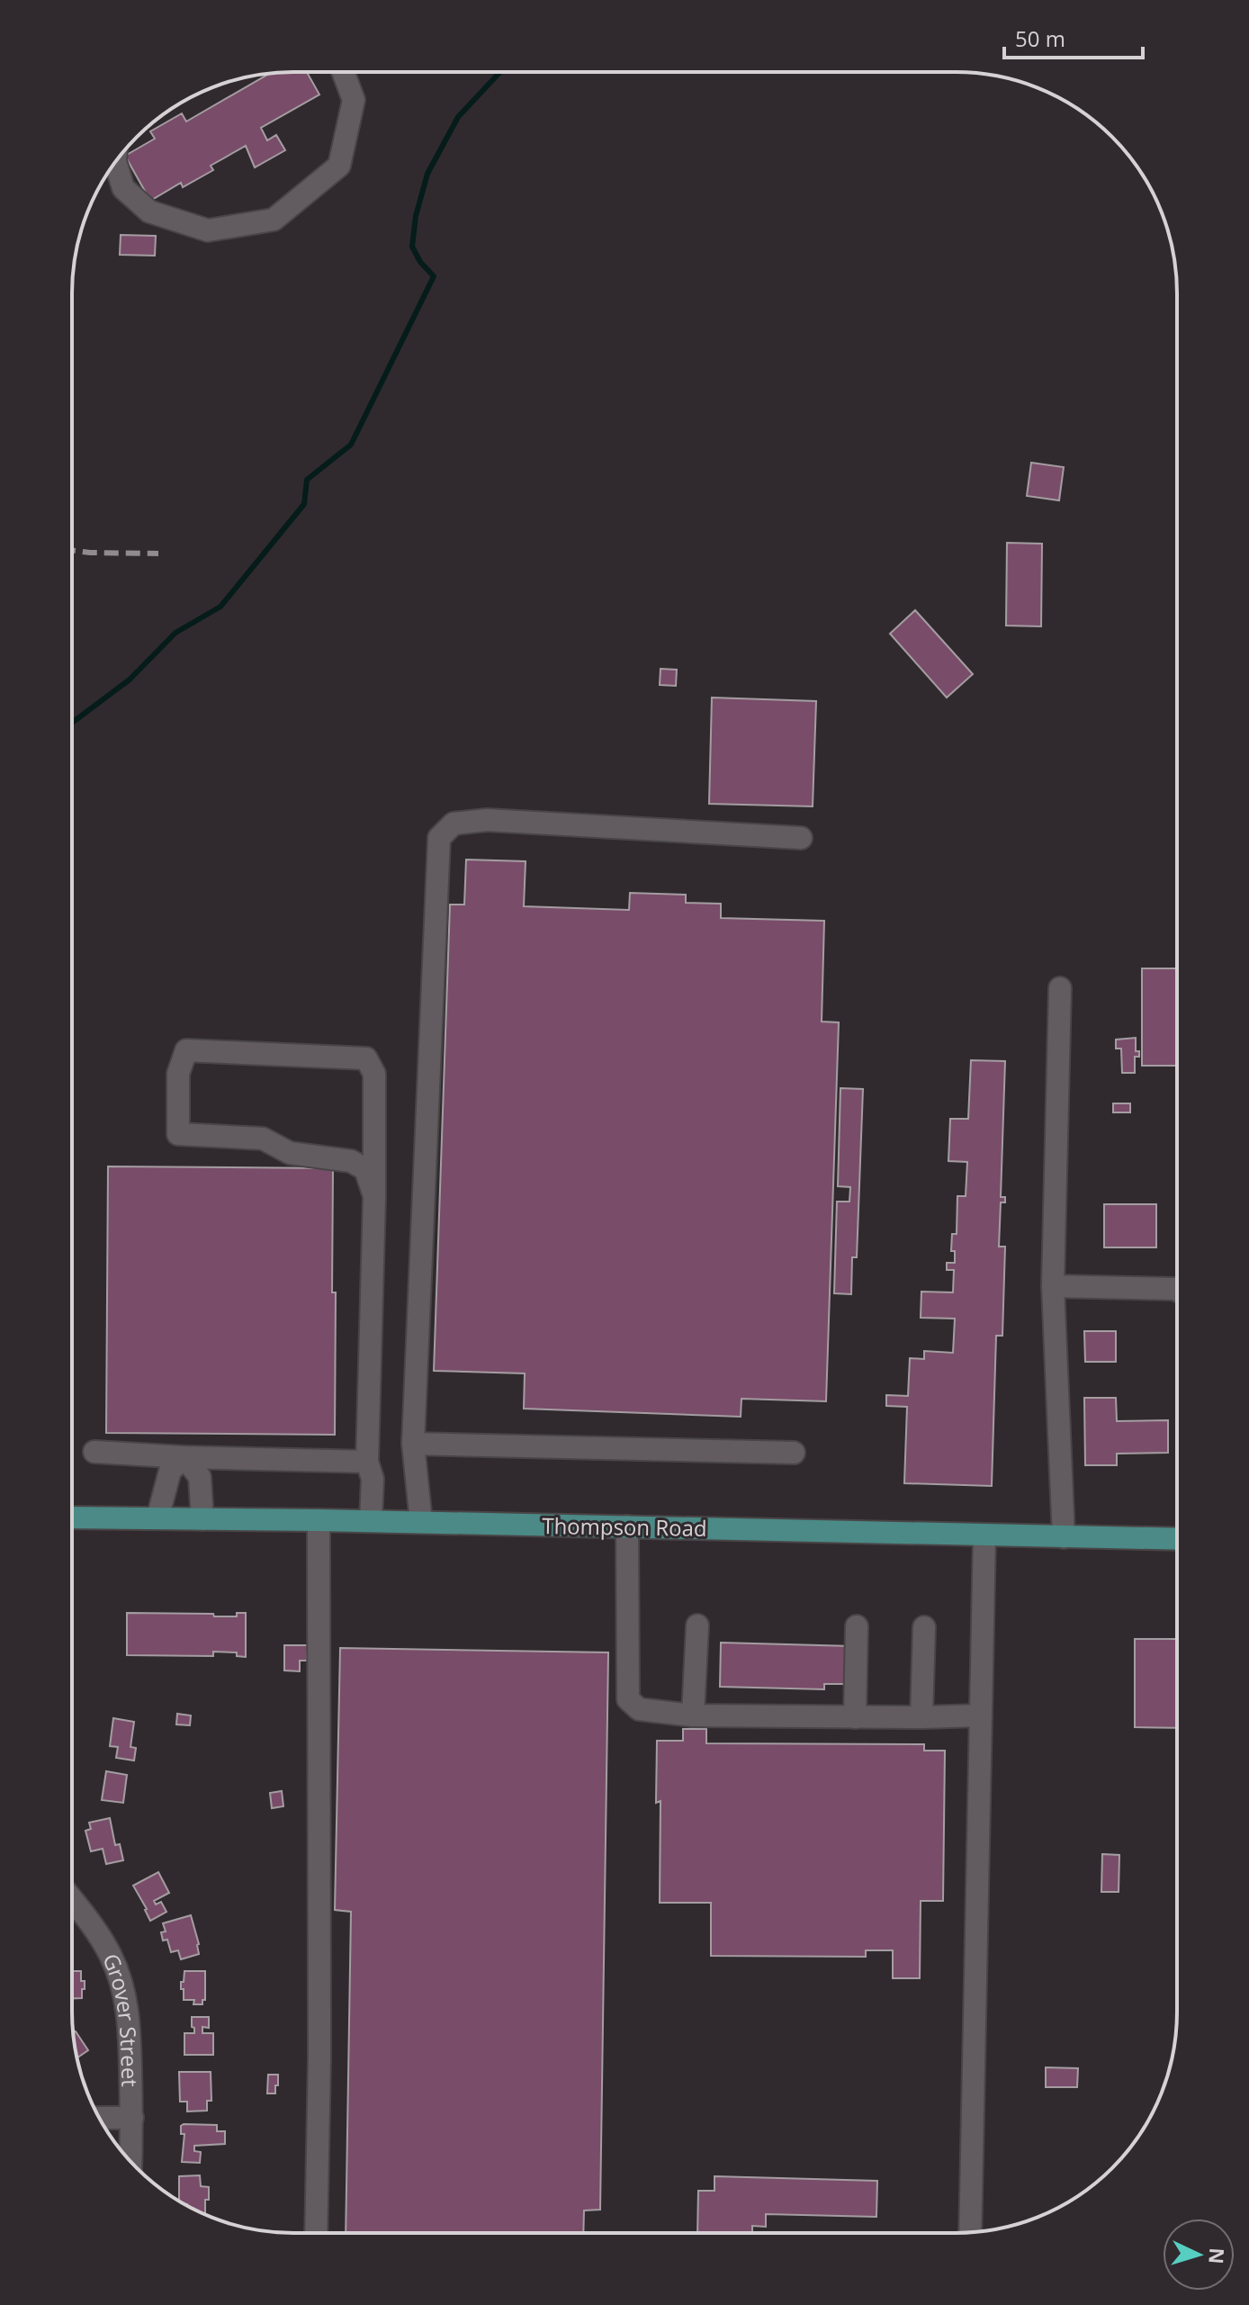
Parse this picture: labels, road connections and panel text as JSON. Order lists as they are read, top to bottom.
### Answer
{
  "streets": {
    "main road": ["Thompson Road"],
    "street": ["Grover Street"]
  },
  "scale_bar": "50 m",
  "north": "right"
}
